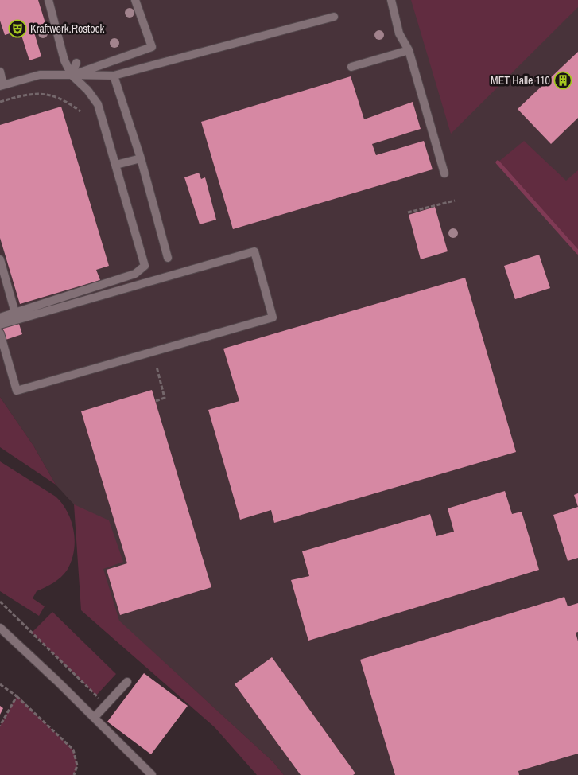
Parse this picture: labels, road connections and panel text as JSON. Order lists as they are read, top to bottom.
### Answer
{
  "places": {
    "theatre": ["Kraftwerk.Rostock"],
    "building": ["MET Halle 110"]
  }
}
